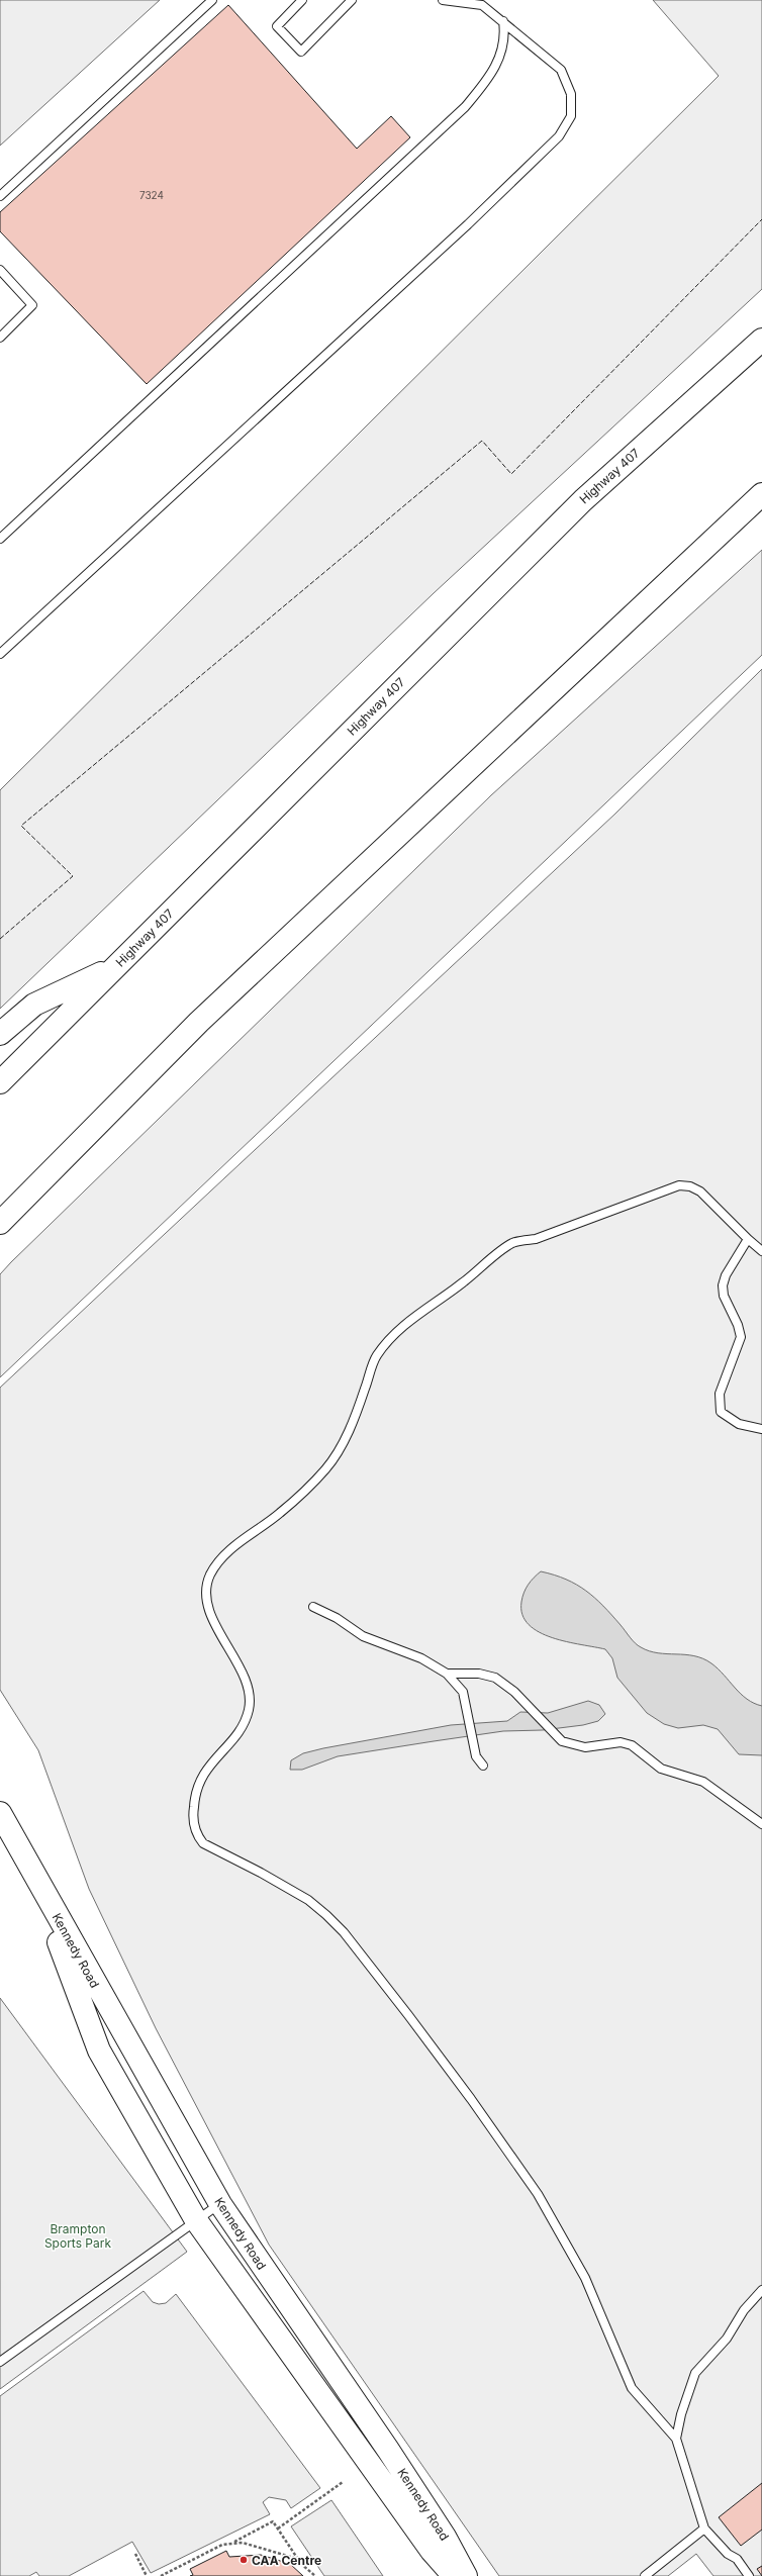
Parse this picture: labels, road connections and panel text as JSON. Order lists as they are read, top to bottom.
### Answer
{
  "streets": {
    "main road": ["Highway 407", "Kennedy Road"]
  },
  "parks": ["Brampton Sports Park"],
  "places": ["CAA Centre"],
  "house_numbers": ["7324"]
}
